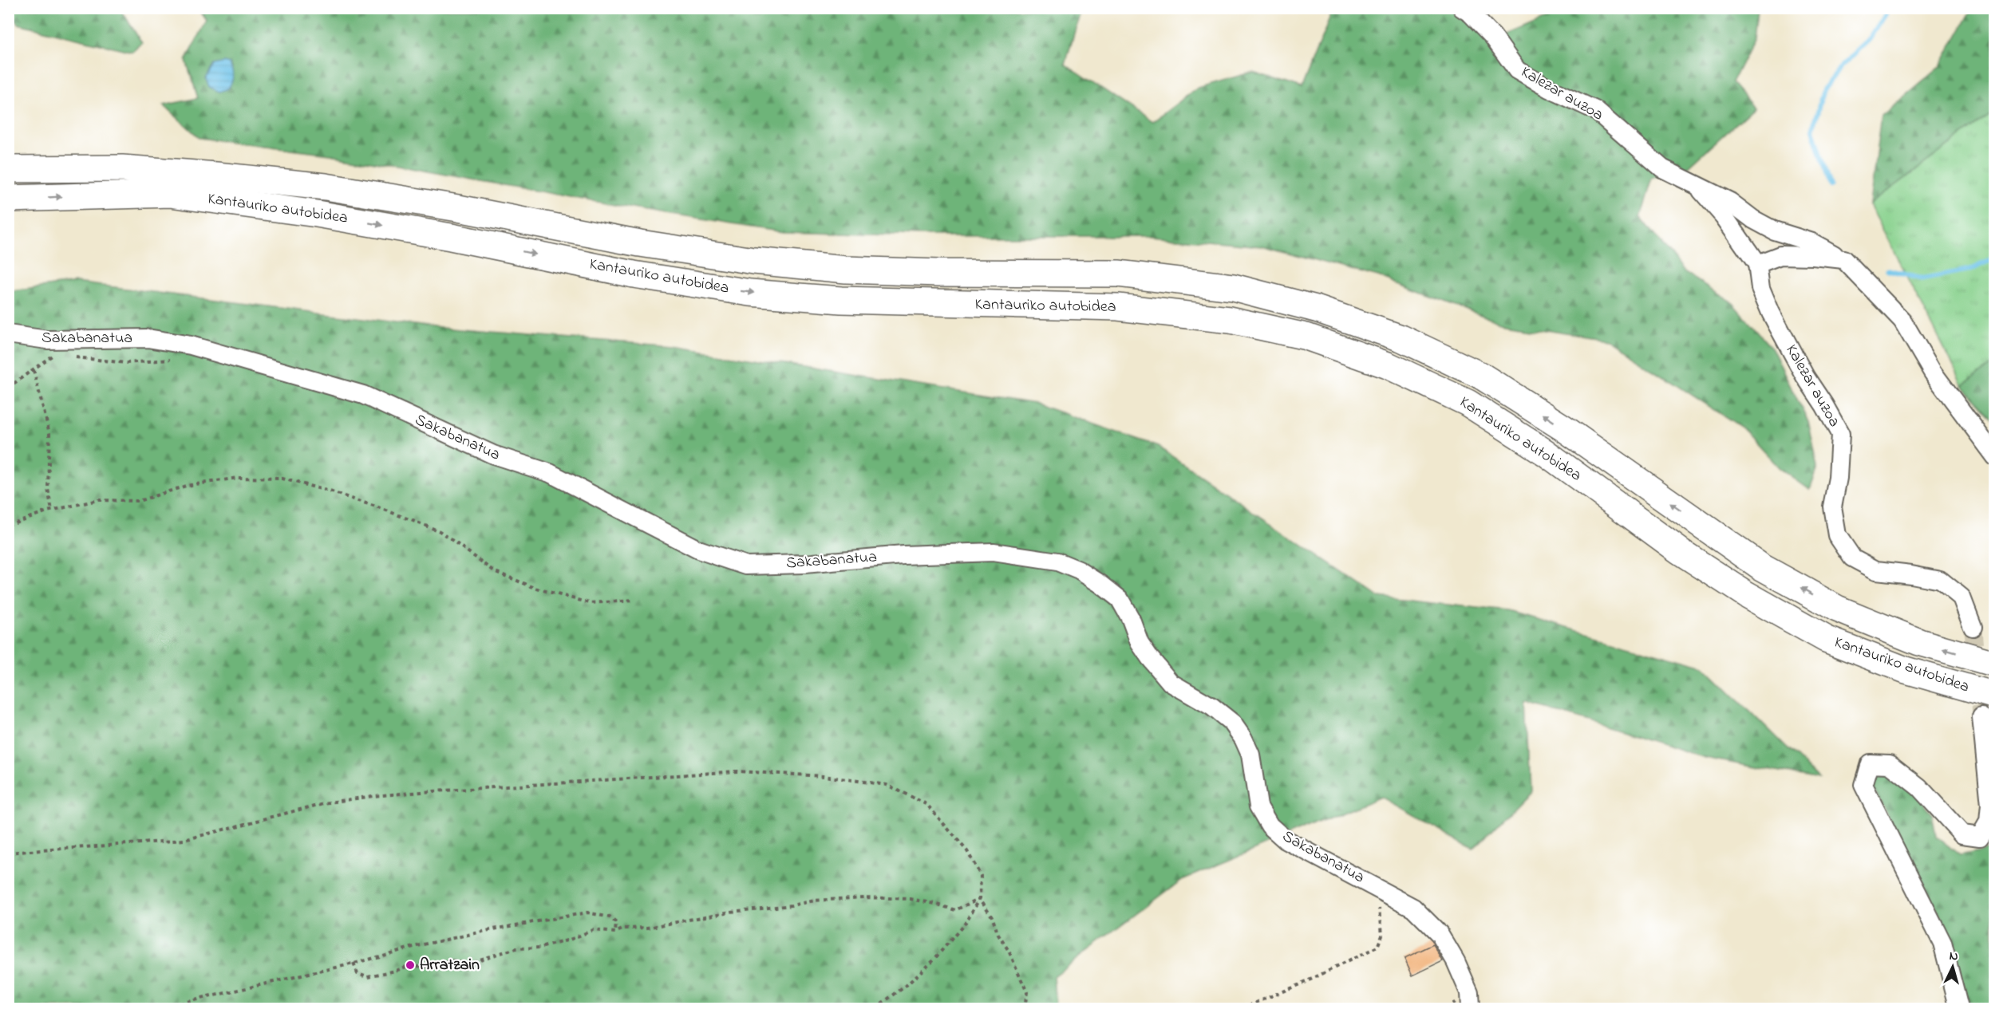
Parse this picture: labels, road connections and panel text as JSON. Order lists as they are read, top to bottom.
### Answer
{
  "streets": {
    "highway": ["Kantauriko autobidea"],
    "street": ["Kalezar auzoa", "Sakabanatua"]
  },
  "places": ["Arratzain"],
  "north": "top"
}
